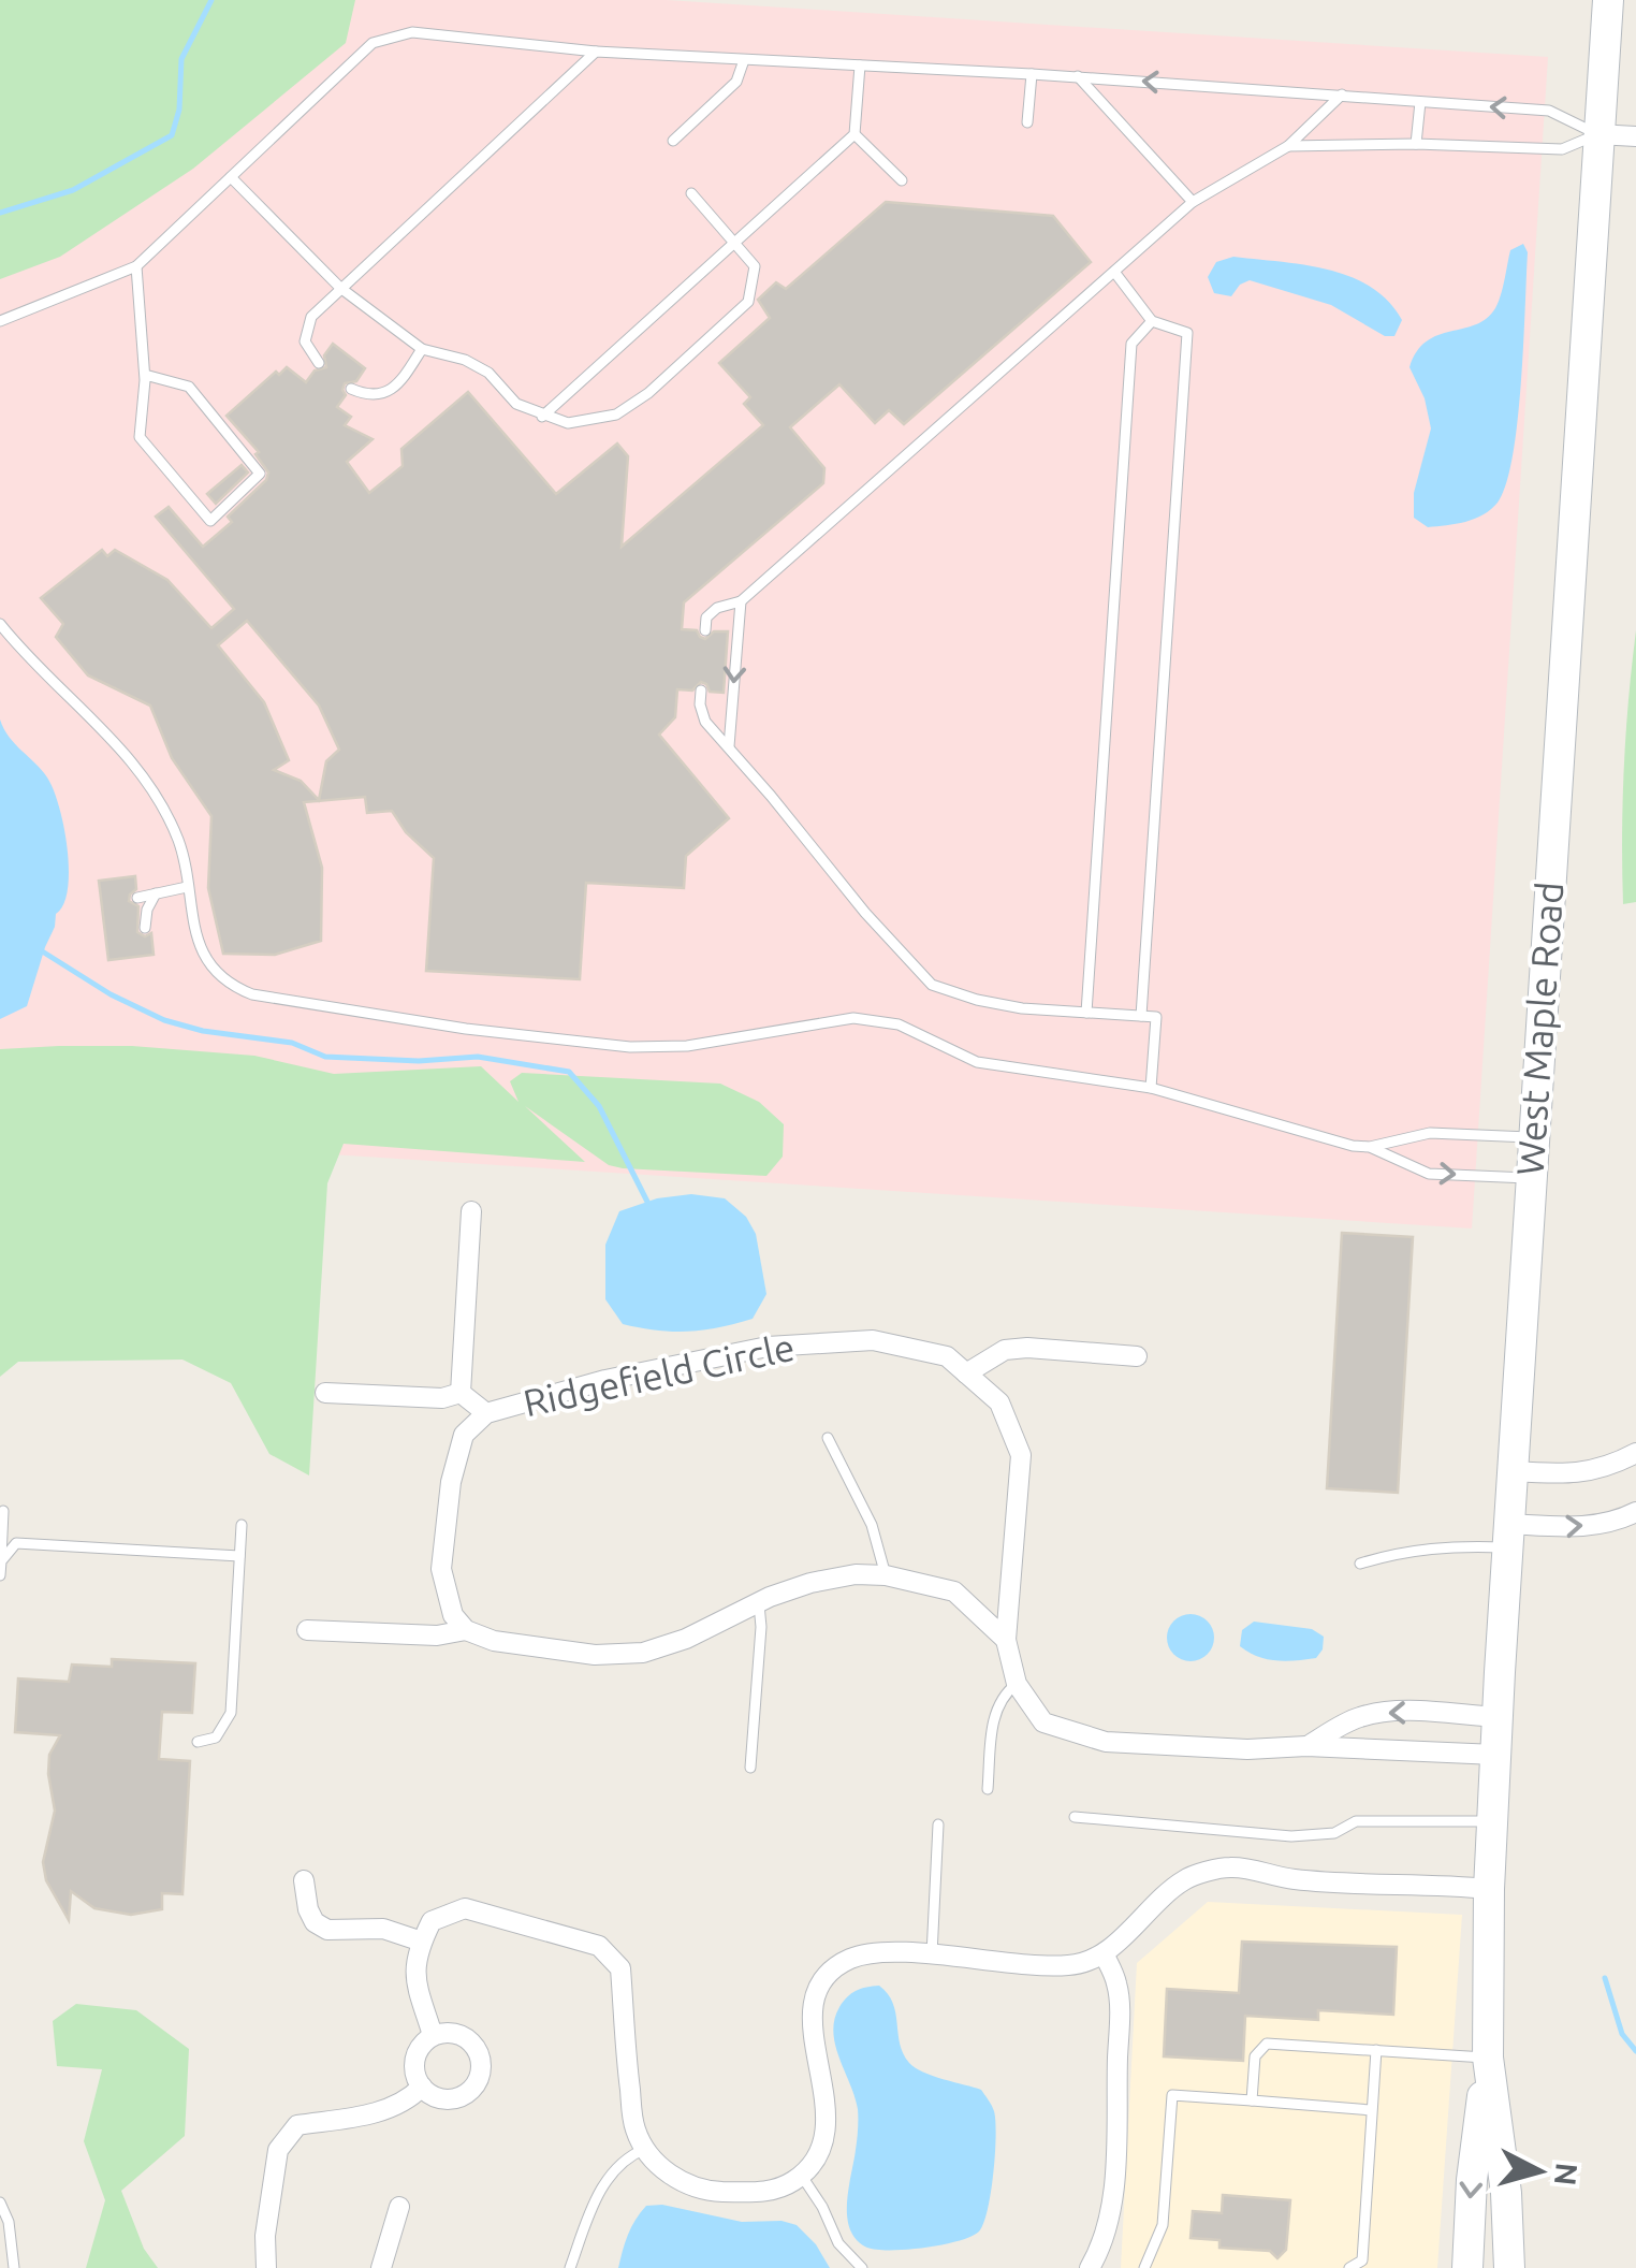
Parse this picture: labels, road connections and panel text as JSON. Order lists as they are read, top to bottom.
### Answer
{
  "streets": {
    "main road": ["West Maple Road"],
    "street": ["Ridgefield Circle"]
  },
  "crossings": [
    ["West Maple Road", "Ridgefield Circle"]
  ],
  "north": "right"
}
